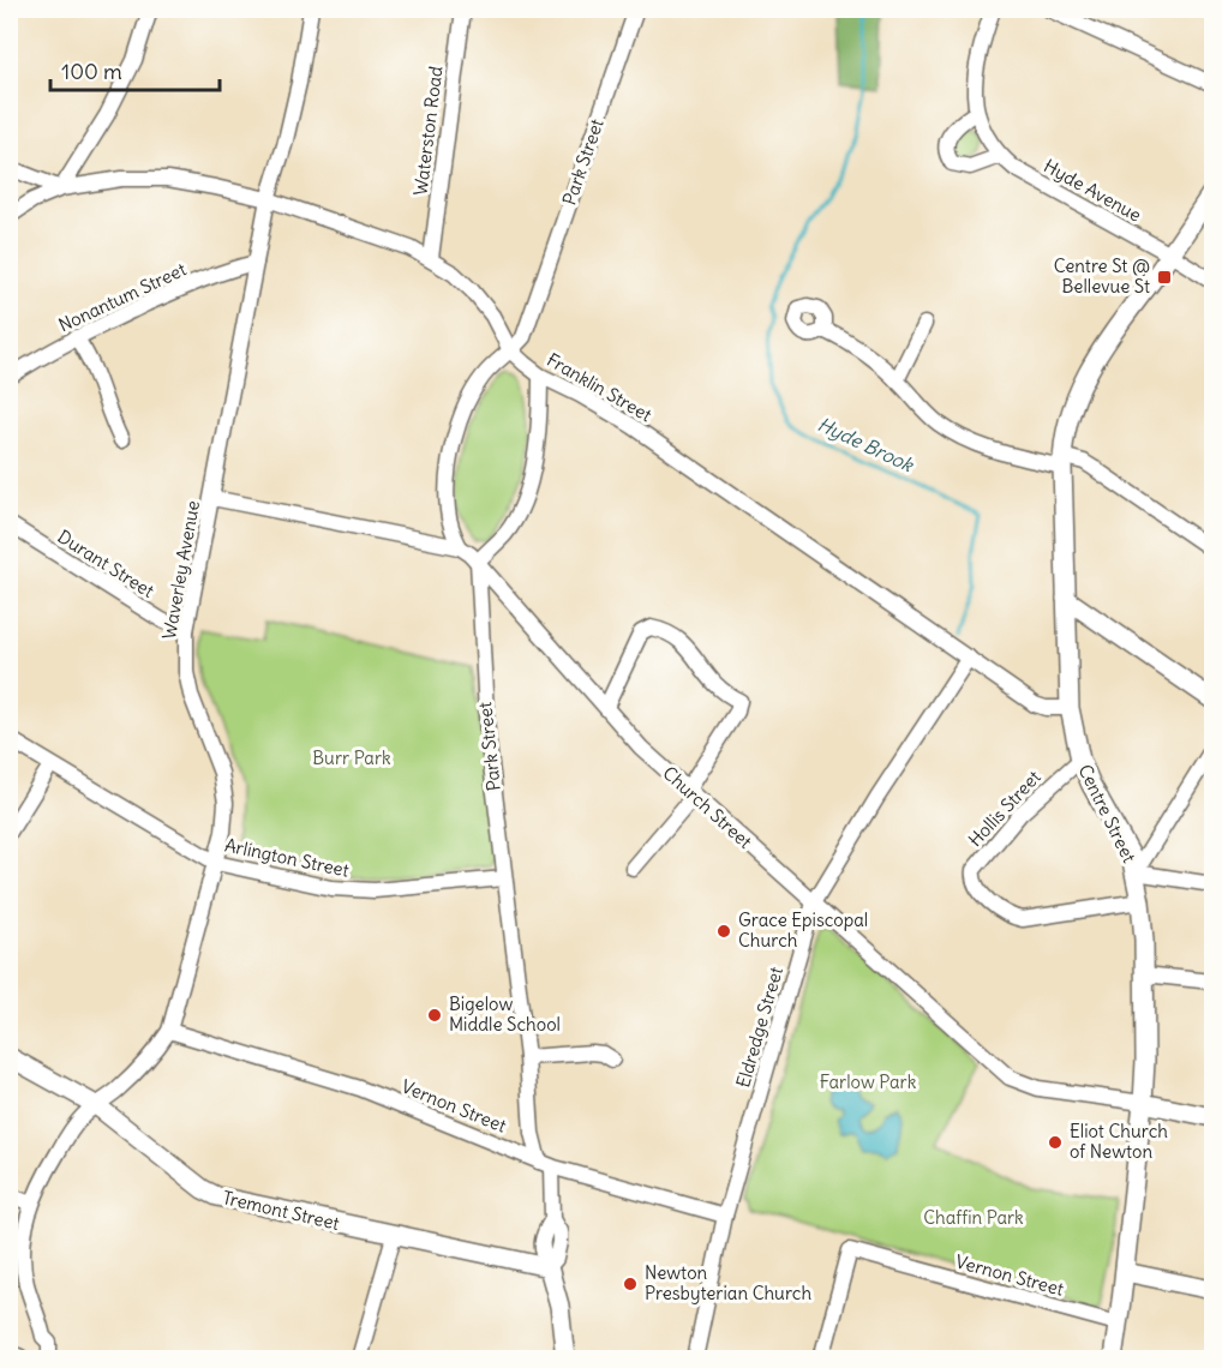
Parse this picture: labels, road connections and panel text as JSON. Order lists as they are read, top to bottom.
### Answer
{
  "streets": {
    "main road": [
      "Park Street",
      "Church Street",
      "Centre Street",
      "Tremont Street"
    ],
    "street": [
      "Waterston Road",
      "Hyde Avenue",
      "Nonantum Street",
      "Franklin Street",
      "Durant Street",
      "Waverley Avenue",
      "Hollis Street",
      "Arlington Street",
      "Eldredge Street",
      "Vernon Street"
    ]
  },
  "crossings": [
    ["Waterston Road", "Franklin Street"],
    ["Park Street", "Franklin Street"],
    ["Park Street", "Church Street"],
    ["Park Street", "Arlington Street"],
    ["Park Street", "Vernon Street"],
    ["Park Street", "Tremont Street"],
    ["Hyde Avenue", "Centre Street"],
    ["Nonantum Street", "Waverley Avenue"],
    ["Franklin Street", "Waverley Avenue"],
    ["Franklin Street", "Centre Street"],
    ["Franklin Street", "Eldredge Street"],
    ["Durant Street", "Waverley Avenue"],
    ["Waverley Avenue", "Church Street"],
    ["Waverley Avenue", "Arlington Street"],
    ["Waverley Avenue", "Vernon Street"],
    ["Waverley Avenue", "Tremont Street"],
    ["Church Street", "Centre Street"],
    ["Church Street", "Eldredge Street"],
    ["Hollis Street", "Centre Street"],
    ["Centre Street", "Vernon Street"],
    ["Eldredge Street", "Vernon Street"]
  ],
  "water": ["Hyde Brook"],
  "parks": ["Burr Park", "Farlow Park", "Chaffin Park"],
  "places": {
    "transit": ["Centre St @ Bellevue St"],
    "other": [
      "Grace Episcopal Church",
      "Bigelow Middle School",
      "Eliot Church of Newton",
      "Newton Presbyterian Church"
    ]
  },
  "scale_bar": "100 m"
}
